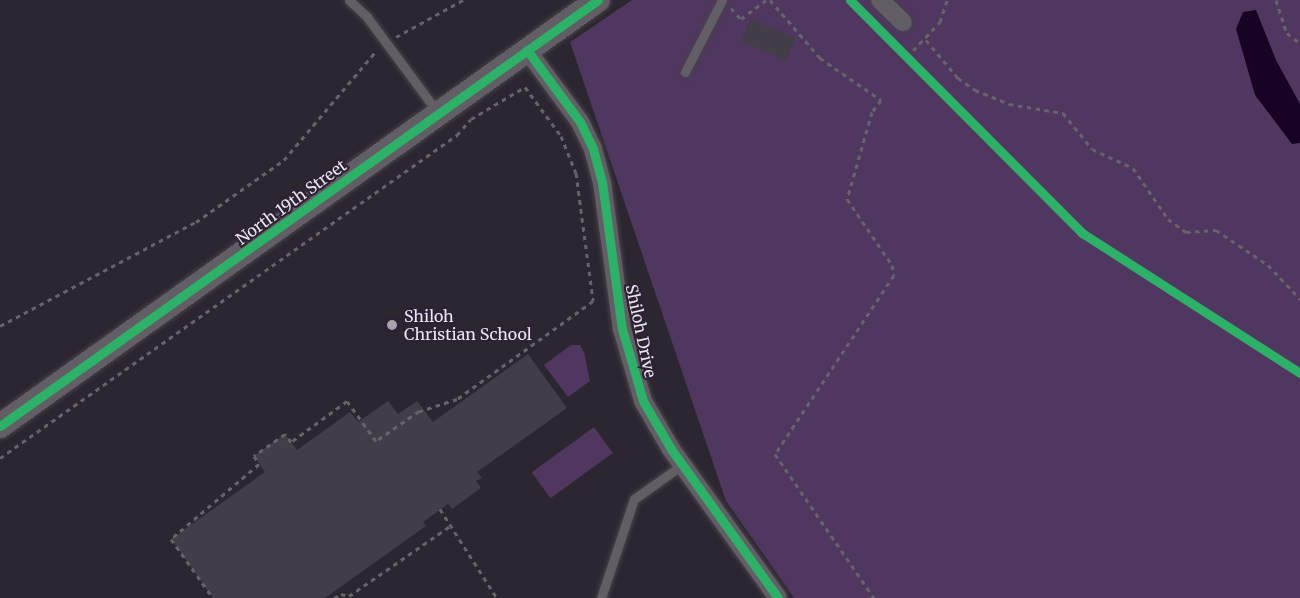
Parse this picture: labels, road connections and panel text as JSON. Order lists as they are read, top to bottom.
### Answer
{
  "streets": {
    "street": ["North 19th Street", "Shiloh Drive"]
  },
  "crossings": [
    ["North 19th Street", "Shiloh Drive"]
  ],
  "places": ["Shiloh Christian School"]
}
